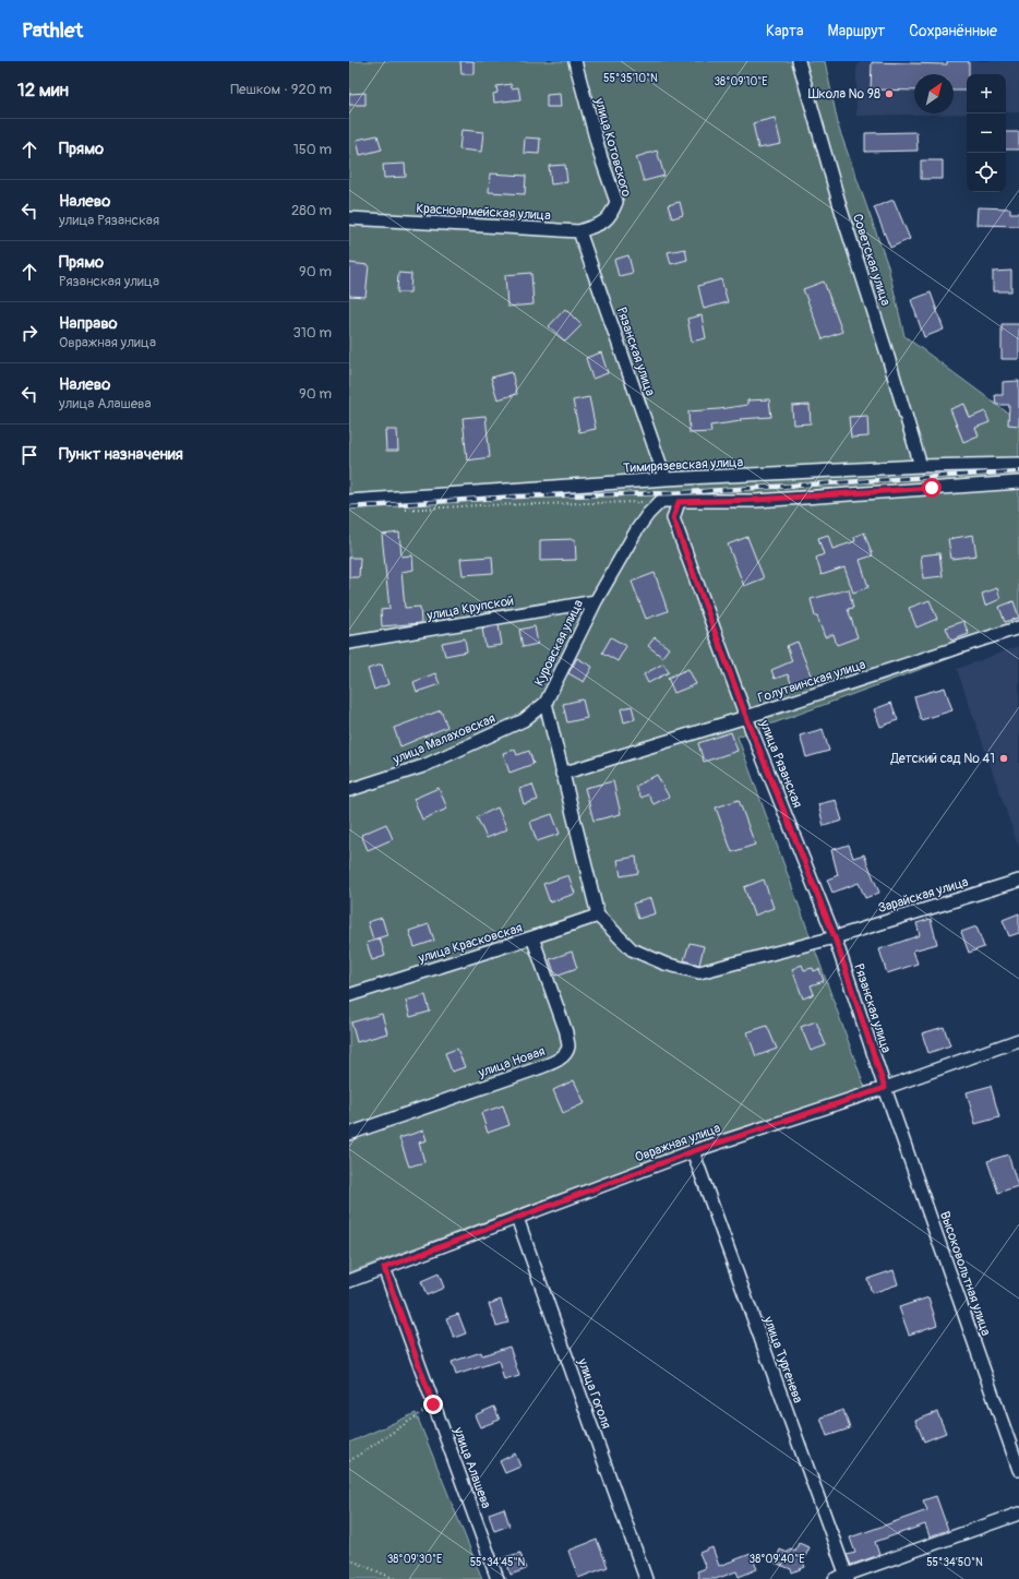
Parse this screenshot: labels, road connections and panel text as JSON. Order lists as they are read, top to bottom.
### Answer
{
  "streets": {
    "street": [
      "улица Котовского",
      "Красноармейская улица",
      "Советская улица",
      "Рязанская улица",
      "Тимирязевская улица",
      "улица Крупской",
      "Куровская улица",
      "Голутвинская улица",
      "улица Малаховская",
      "улица Рязанская",
      "Зарайская улица",
      "улица Красковская",
      "улица Новая",
      "Овражная улица",
      "Высоковольтная улица",
      "улица Тургенева",
      "улица Гоголя",
      "улица Алашева"
    ]
  },
  "crossings": [
    ["улица Котовского", "Красноармейская улица"],
    ["Красноармейская улица", "Рязанская улица"],
    ["Советская улица", "Тимирязевская улица"],
    ["Рязанская улица", "Тимирязевская улица"],
    ["Рязанская улица", "улица Рязанская"],
    ["Рязанская улица", "Зарайская улица"],
    ["Рязанская улица", "Овражная улица"],
    ["Рязанская улица", "Высоковольтная улица"],
    ["улица Крупской", "Куровская улица"],
    ["Куровская улица", "Голутвинская улица"],
    ["Куровская улица", "улица Малаховская"],
    ["Куровская улица", "Зарайская улица"],
    ["Куровская улица", "улица Красковская"],
    ["Голутвинская улица", "улица Рязанская"],
    ["улица Рязанская", "Зарайская улица"],
    ["Зарайская улица", "улица Красковская"],
    ["улица Красковская", "улица Новая"],
    ["Овражная улица", "Высоковольтная улица"],
    ["Овражная улица", "улица Тургенева"],
    ["Овражная улица", "улица Гоголя"],
    ["Овражная улица", "улица Алашева"]
  ],
  "places": ["Школа № 98", "Детский сад № 41"],
  "north": "top right",
  "page": {
    "header": "Pathlet",
    "nav": ["Карта", "Маршрут", "Сохранённые"],
    "heading": ["12 мин", "Пешком · 920 m"],
    "map_buttons": ["+", "−"],
    "list": [
      ["Прямо", "150 m"],
      ["Налево", "улица Рязанская", "280 m"],
      ["Прямо", "Рязанская улица", "90 m"],
      ["Направо", "Овражная улица", "310 m"],
      ["Налево", "улица Алашева", "90 m"],
      "Пункт назначения"
    ]
  },
  "coordinates": [
    "55°35'10\"N",
    "38°09'10\"E",
    "38°09'30\"E",
    "38°09'40\"E",
    "55°34'45\"N",
    "55°34'50\"N"
  ]
}
